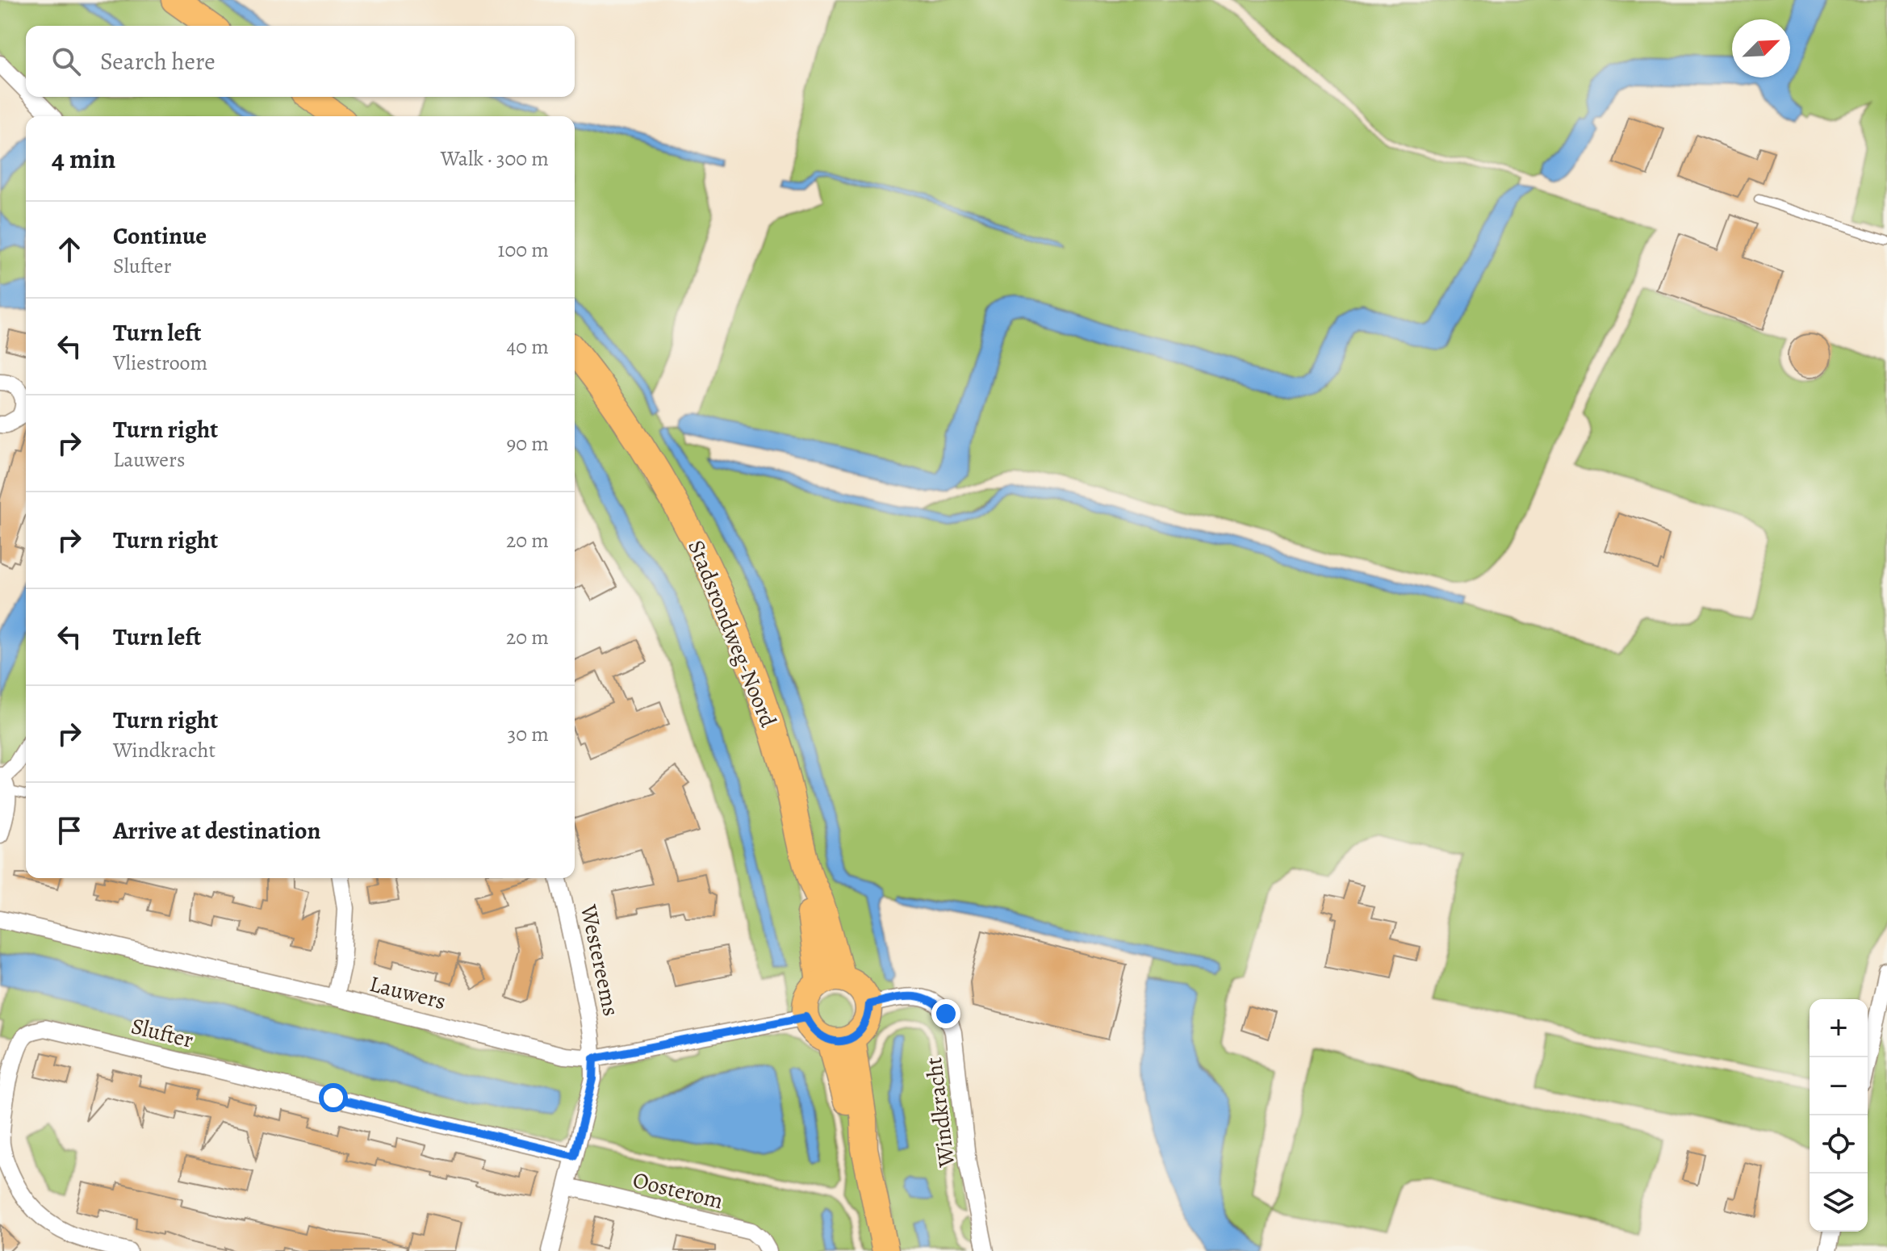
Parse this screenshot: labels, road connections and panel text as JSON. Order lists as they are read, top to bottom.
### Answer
{
  "streets": {
    "main road": ["Stadsrondweg-Noord"],
    "street": [
      "Westereems",
      "Lauwers",
      "Slufter",
      "Windkracht",
      "Oosterom"
    ]
  },
  "crossings": [
    ["Stadsrondweg-Noord", "Lauwers"],
    ["Stadsrondweg-Noord", "Windkracht"],
    ["Westereems", "Lauwers"],
    ["Westereems", "Slufter"],
    ["Westereems", "Oosterom"],
    ["Lauwers", "Windkracht"]
  ],
  "north": "top right",
  "page": {
    "search": "Search here",
    "heading": ["4 min", "Walk · 300 m"],
    "list": [
      ["Continue", "Slufter", "100 m"],
      ["Turn left", "Vliestroom", "40 m"],
      ["Turn right", "Lauwers", "90 m"],
      ["Turn right", "20 m"],
      ["Turn left", "20 m"],
      ["Turn right", "Windkracht", "30 m"],
      "Arrive at destination"
    ],
    "map_buttons": ["+", "−"]
  }
}
